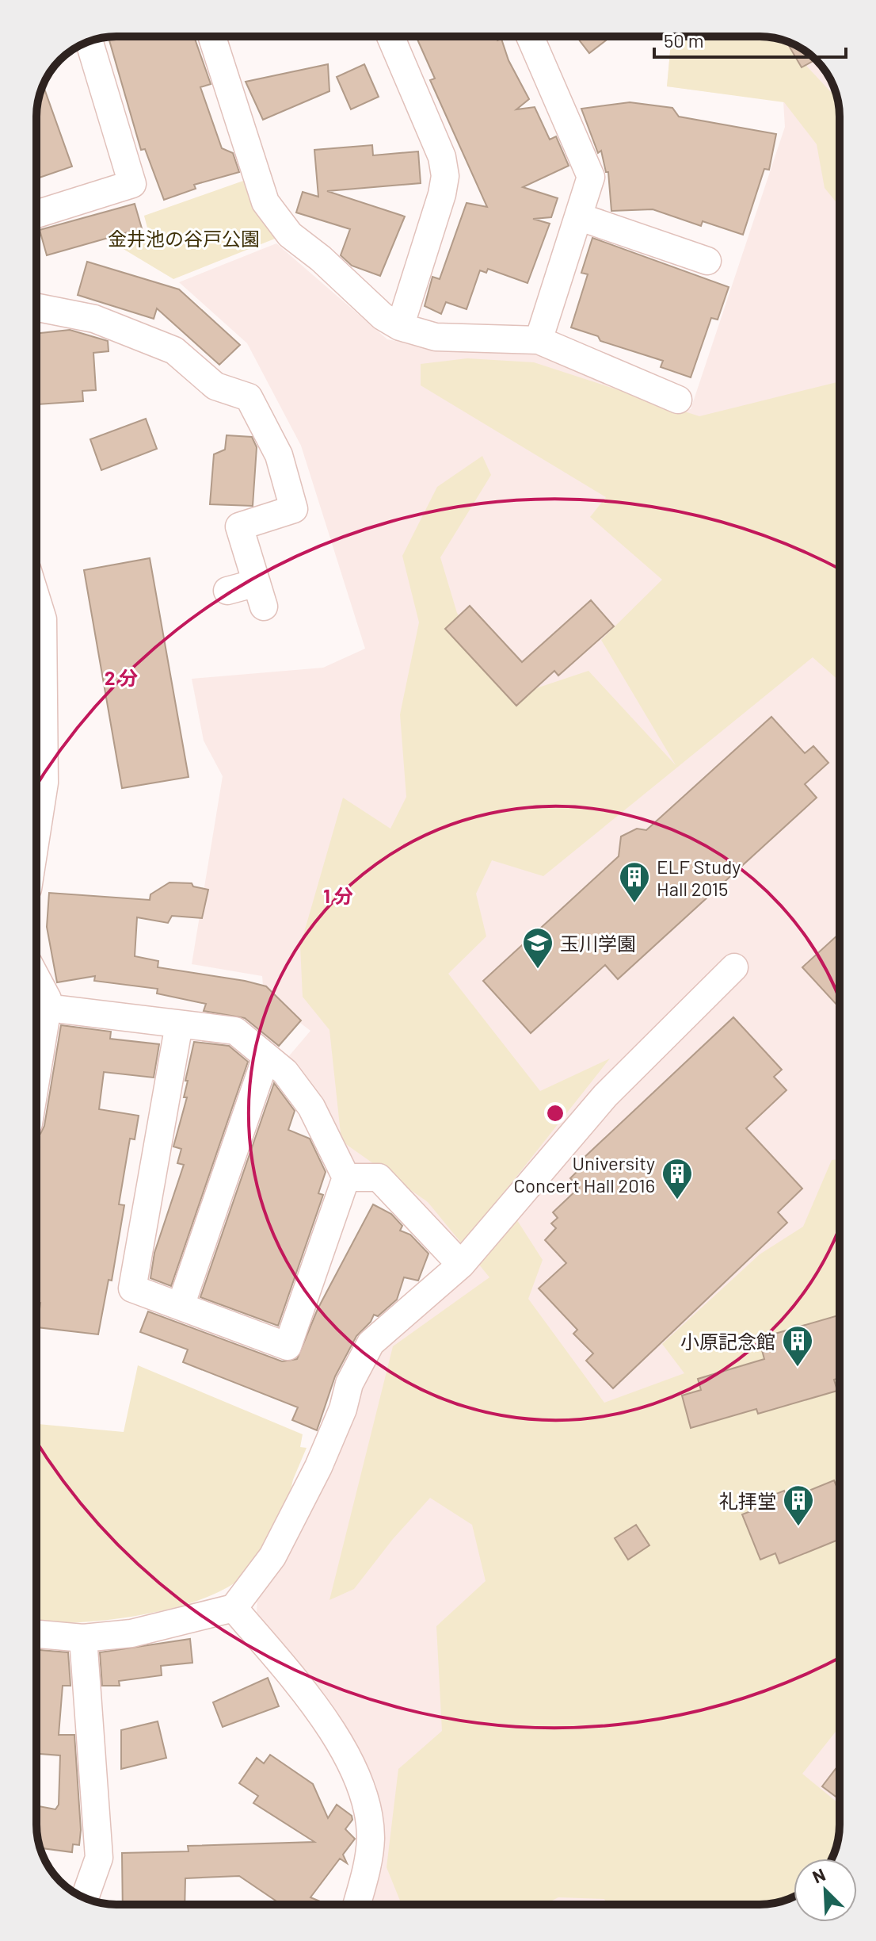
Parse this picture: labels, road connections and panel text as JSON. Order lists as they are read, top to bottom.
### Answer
{
  "parks": ["金井池の谷戸公園"],
  "places": {
    "building": [
      "ELF Study Hall 2015",
      "University Concert Hall 2016",
      "小原記念館",
      "礼拝堂"
    ],
    "school or university": ["玉川学園"]
  },
  "scale_bar": "50 m",
  "north": "top left",
  "rings": ["2 分", "1 分"]
}
